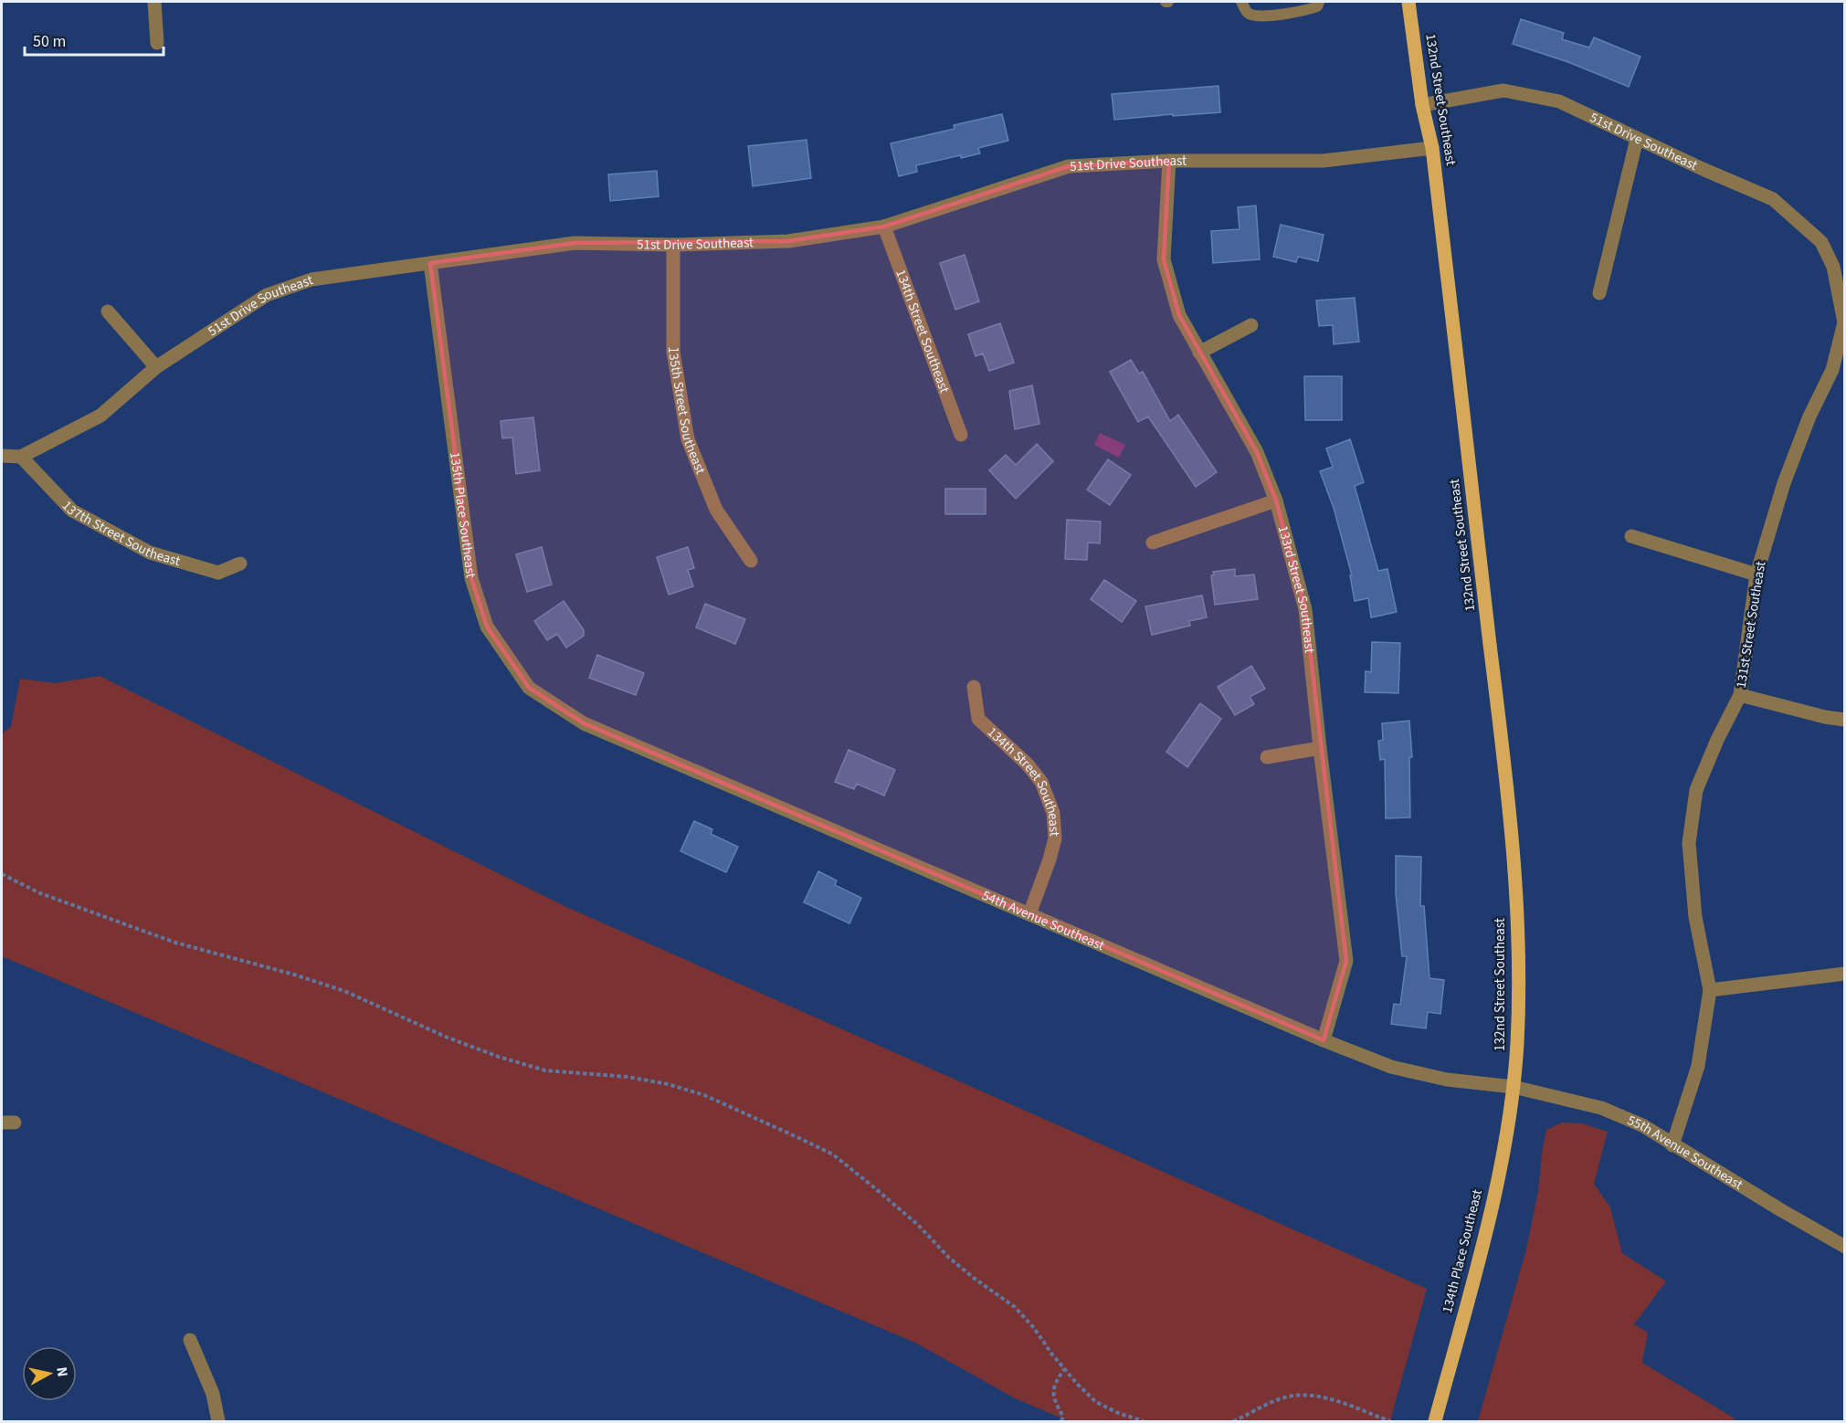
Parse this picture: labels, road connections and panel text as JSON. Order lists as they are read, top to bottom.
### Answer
{
  "streets": {
    "main road": ["132nd Street Southeast", "134th Place Southeast"],
    "street": [
      "51st Drive Southeast",
      "134th Street Southeast",
      "135th Street Southeast",
      "135th Place Southeast",
      "137th Street Southeast",
      "133rd Street Southeast",
      "131st Street Southeast",
      "54th Avenue Southeast",
      "55th Avenue Southeast"
    ]
  },
  "crossings": [
    ["132nd Street Southeast", "51st Drive Southeast"],
    ["132nd Street Southeast", "54th Avenue Southeast"],
    ["132nd Street Southeast", "55th Avenue Southeast"],
    ["132nd Street Southeast", "134th Place Southeast"],
    ["51st Drive Southeast", "134th Street Southeast"],
    ["51st Drive Southeast", "135th Street Southeast"],
    ["51st Drive Southeast", "135th Place Southeast"],
    ["51st Drive Southeast", "137th Street Southeast"],
    ["51st Drive Southeast", "133rd Street Southeast"],
    ["51st Drive Southeast", "131st Street Southeast"],
    ["134th Street Southeast", "54th Avenue Southeast"],
    ["135th Place Southeast", "54th Avenue Southeast"],
    ["133rd Street Southeast", "54th Avenue Southeast"],
    ["131st Street Southeast", "55th Avenue Southeast"],
    ["54th Avenue Southeast", "55th Avenue Southeast"],
    ["54th Avenue Southeast", "134th Place Southeast"],
    ["55th Avenue Southeast", "134th Place Southeast"]
  ],
  "scale_bar": "50 m",
  "north": "right"
}
